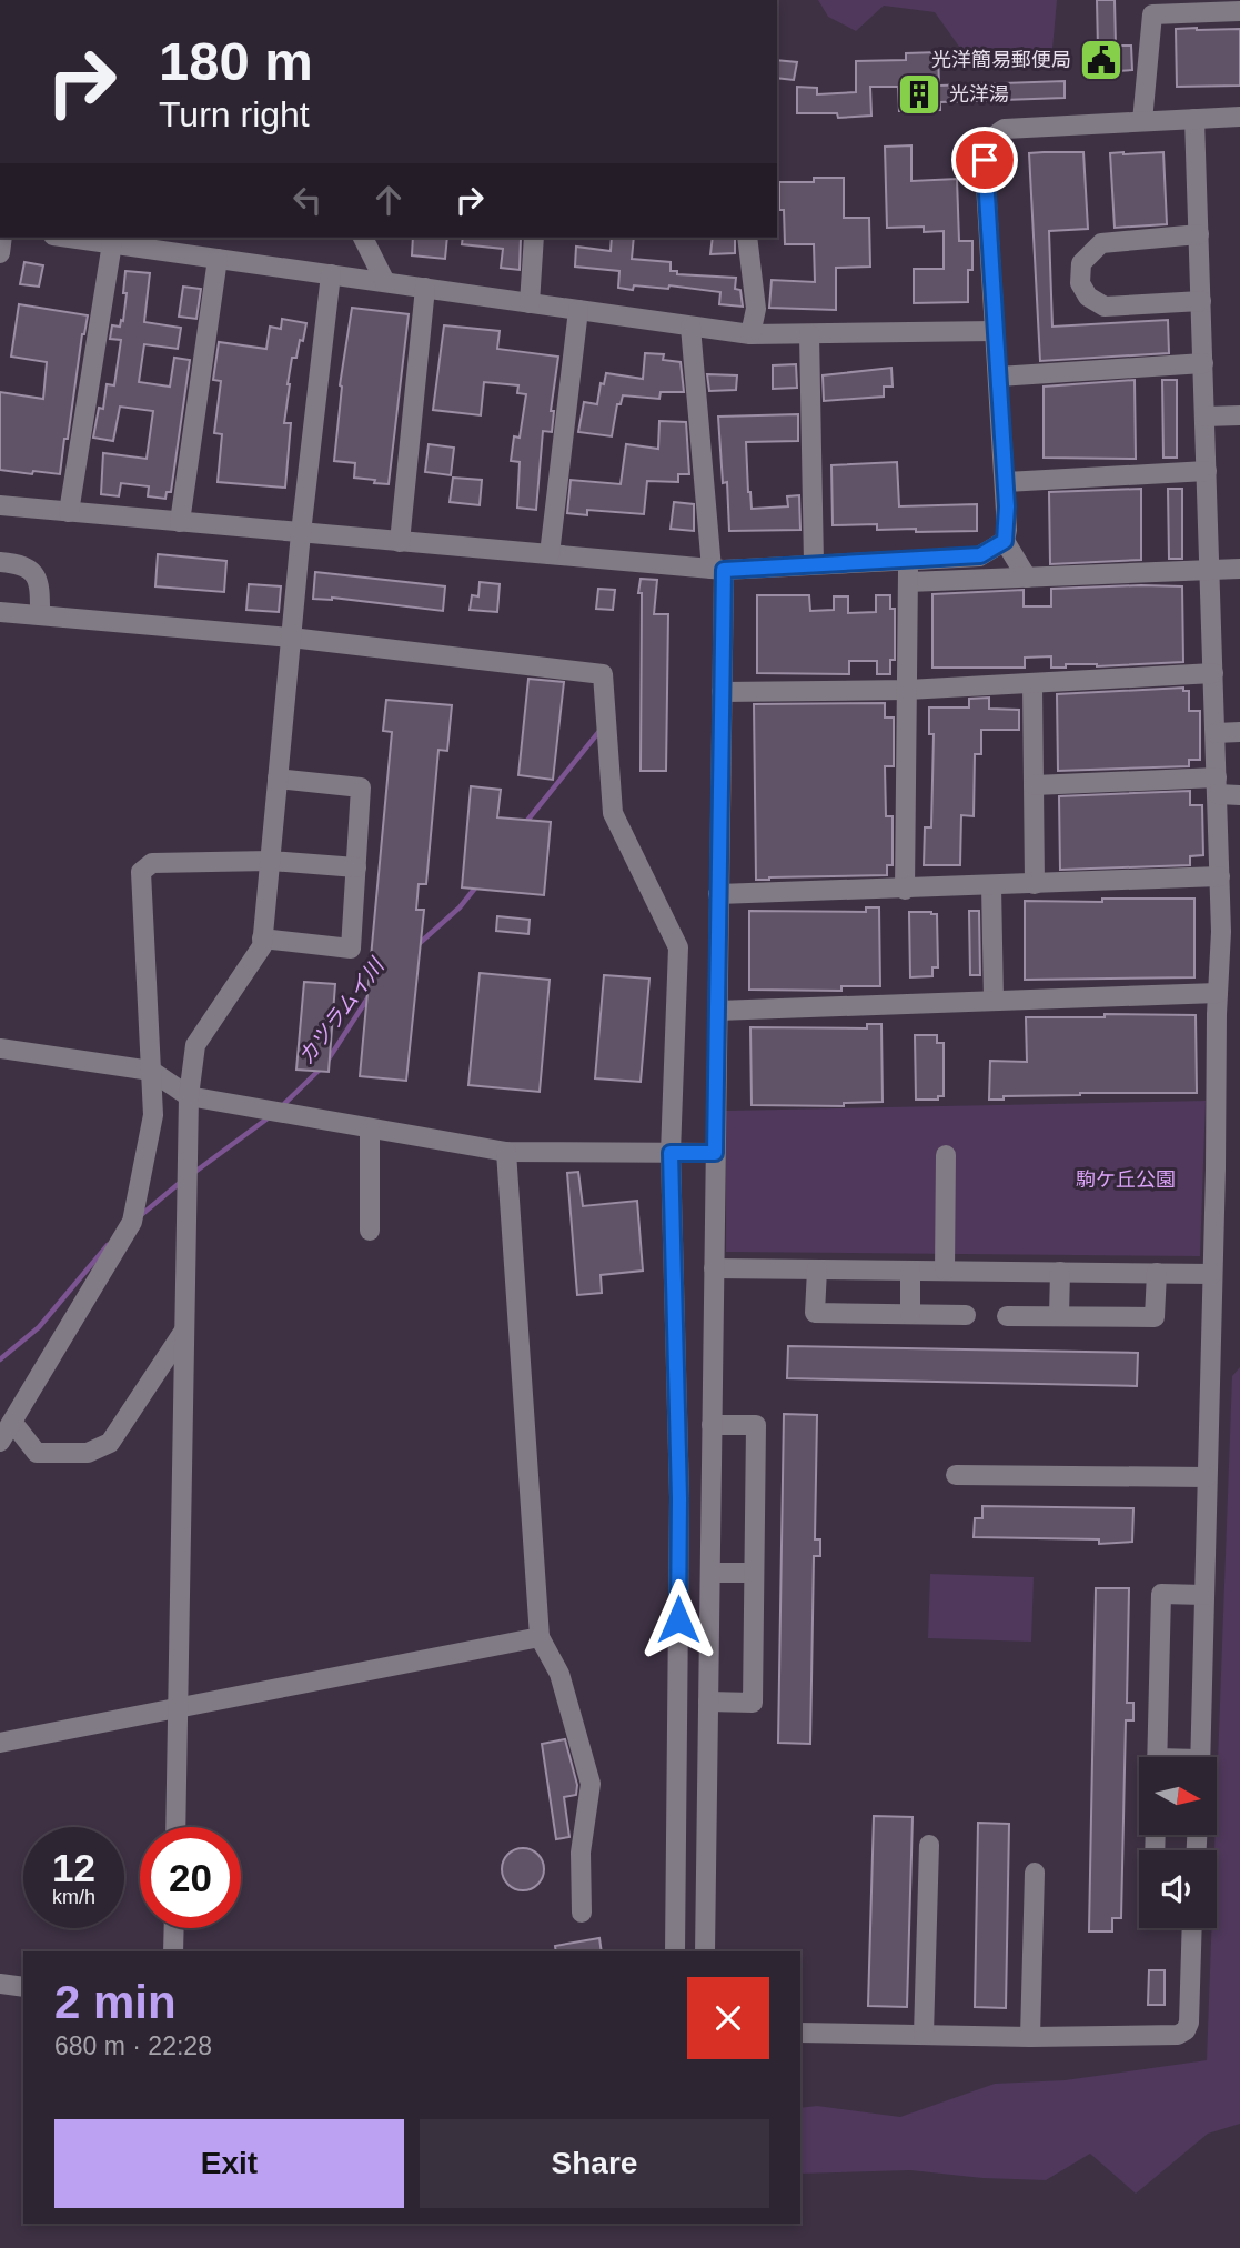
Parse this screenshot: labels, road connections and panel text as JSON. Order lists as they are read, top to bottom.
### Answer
{
  "water": ["カツラムイ川"],
  "parks": ["駒ケ丘公園"],
  "places": {
    "public building": ["光洋簡易郵便局"],
    "building": ["光洋湯"]
  },
  "north": "right",
  "page": {
    "turn": ["180 m", "Turn right"],
    "speed": "12 km/h",
    "limit": "20",
    "heading": ["2 min", "680 m · 22:28"],
    "buttons": ["Exit", "Share"]
  }
}
